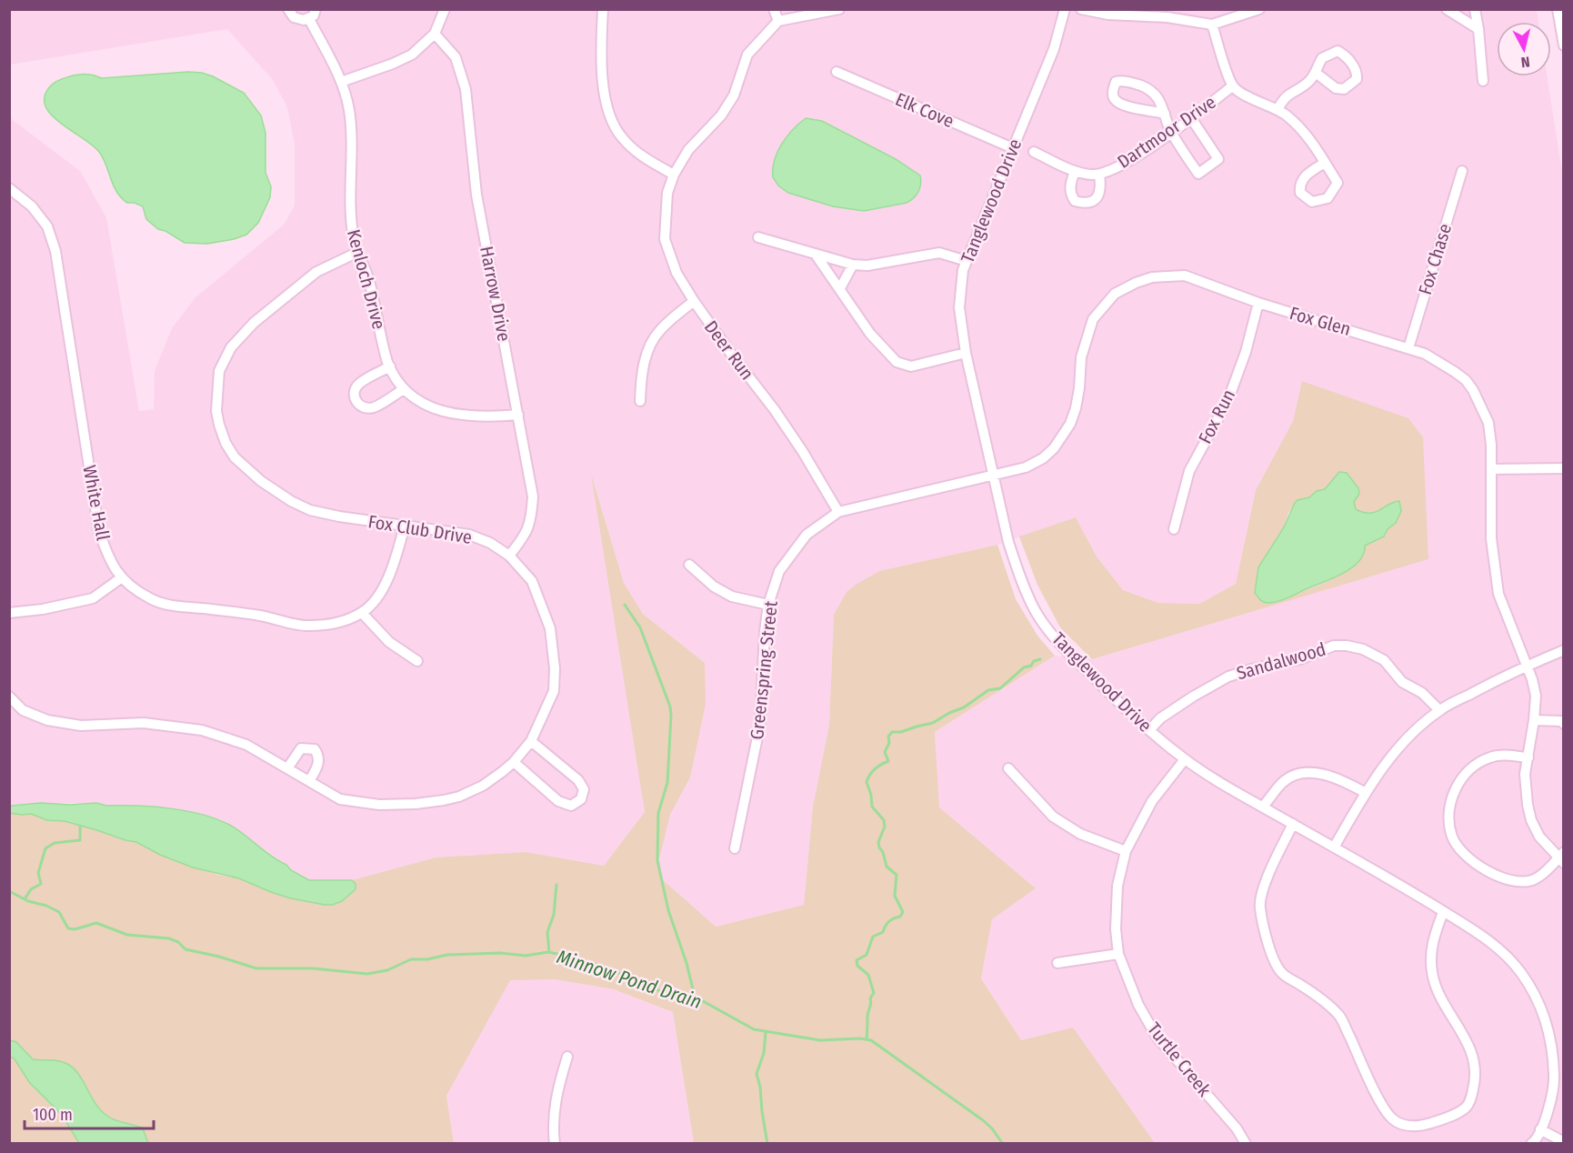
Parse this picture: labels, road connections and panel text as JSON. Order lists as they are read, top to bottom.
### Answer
{
  "streets": {
    "street": [
      "Elk Cove",
      "Dartmoor Drive",
      "Tanglewood Drive",
      "Fox Chase",
      "Kenloch Drive",
      "Harrow Drive",
      "Fox Glen",
      "Deer Run",
      "Fox Run",
      "White Hall",
      "Fox Club Drive",
      "Sandalwood",
      "Greenspring Street",
      "Turtle Creek"
    ]
  },
  "crossings": [
    ["Elk Cove", "Tanglewood Drive"],
    ["Tanglewood Drive", "Fox Glen"],
    ["Tanglewood Drive", "Sandalwood"],
    ["Tanglewood Drive", "Greenspring Street"],
    ["Tanglewood Drive", "Turtle Creek"],
    ["Fox Chase", "Fox Glen"],
    ["Kenloch Drive", "Harrow Drive"],
    ["Kenloch Drive", "Fox Club Drive"],
    ["Harrow Drive", "Fox Club Drive"],
    ["Fox Glen", "Fox Run"],
    ["Fox Glen", "Greenspring Street"],
    ["Deer Run", "Greenspring Street"],
    ["White Hall", "Fox Club Drive"]
  ],
  "water": ["Minnow Pond Drain"],
  "scale_bar": "100 m",
  "north": "bottom"
}
